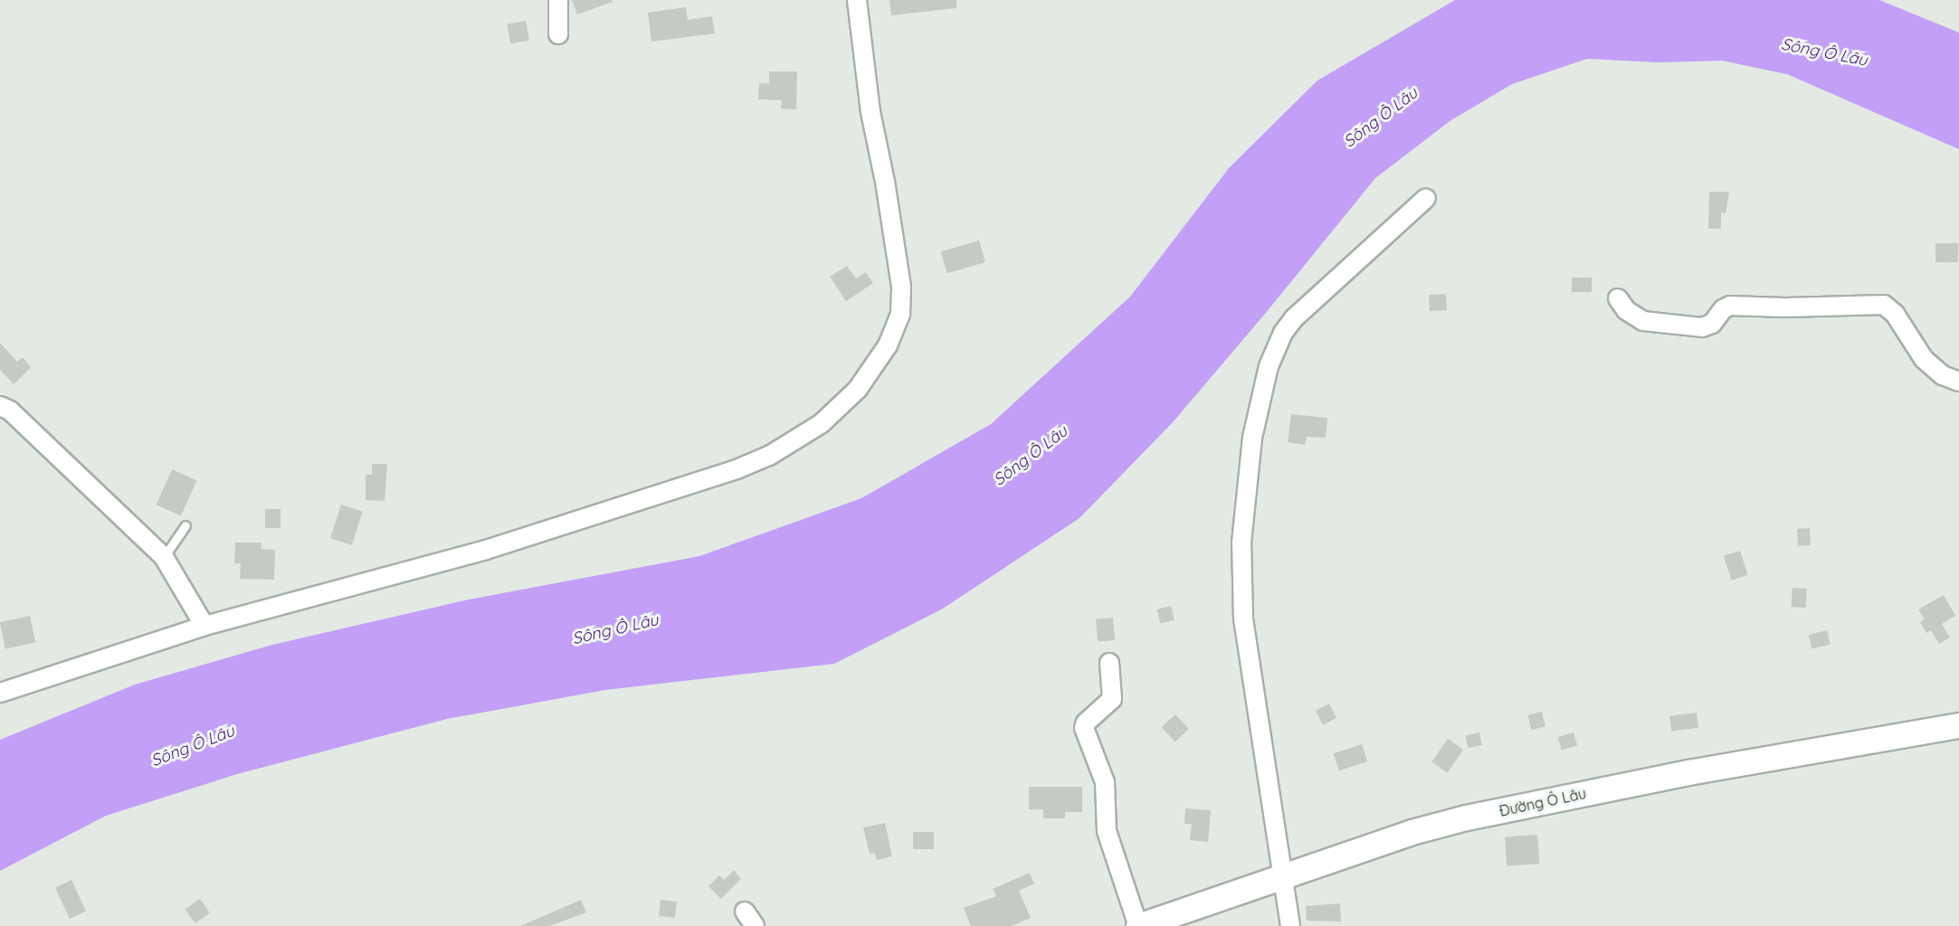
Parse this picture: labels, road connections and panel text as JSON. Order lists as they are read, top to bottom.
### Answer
{
  "streets": {
    "main road": ["Đường Ô Lâu"]
  },
  "water": ["Sông Ô Lâu"]
}
